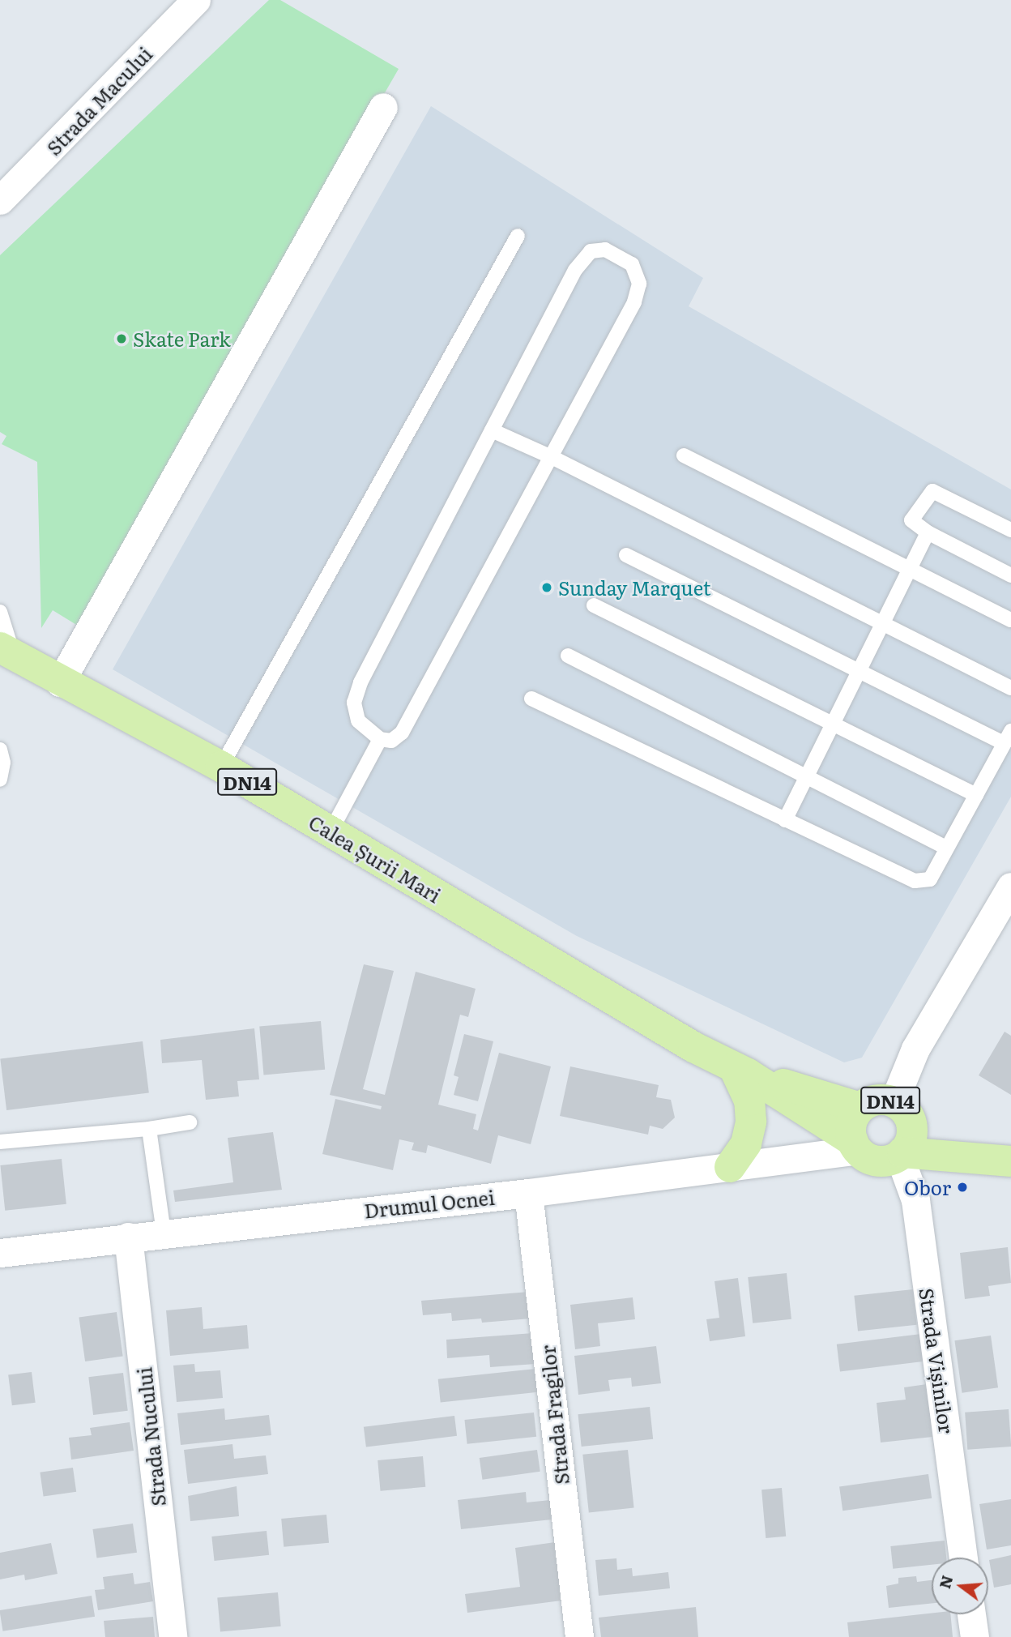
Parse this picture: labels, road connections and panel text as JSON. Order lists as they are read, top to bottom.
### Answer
{
  "streets": {
    "main road": ["DN14", "Calea Șurii Mari"],
    "street": [
      "Strada Macului",
      "Drumul Ocnei",
      "Strada Vișinilor",
      "Strada Fragilor",
      "Strada Nucului"
    ]
  },
  "crossings": [
    ["DN14", "Calea Șurii Mari"],
    ["DN14", "Drumul Ocnei"],
    ["Calea Șurii Mari", "Drumul Ocnei"],
    ["Calea Șurii Mari", "Strada Vișinilor"],
    ["Drumul Ocnei", "Strada Fragilor"],
    ["Drumul Ocnei", "Strada Nucului"]
  ],
  "places": ["Skate Park", "Sunday Marquet", "Obor"],
  "north": "left"
}
